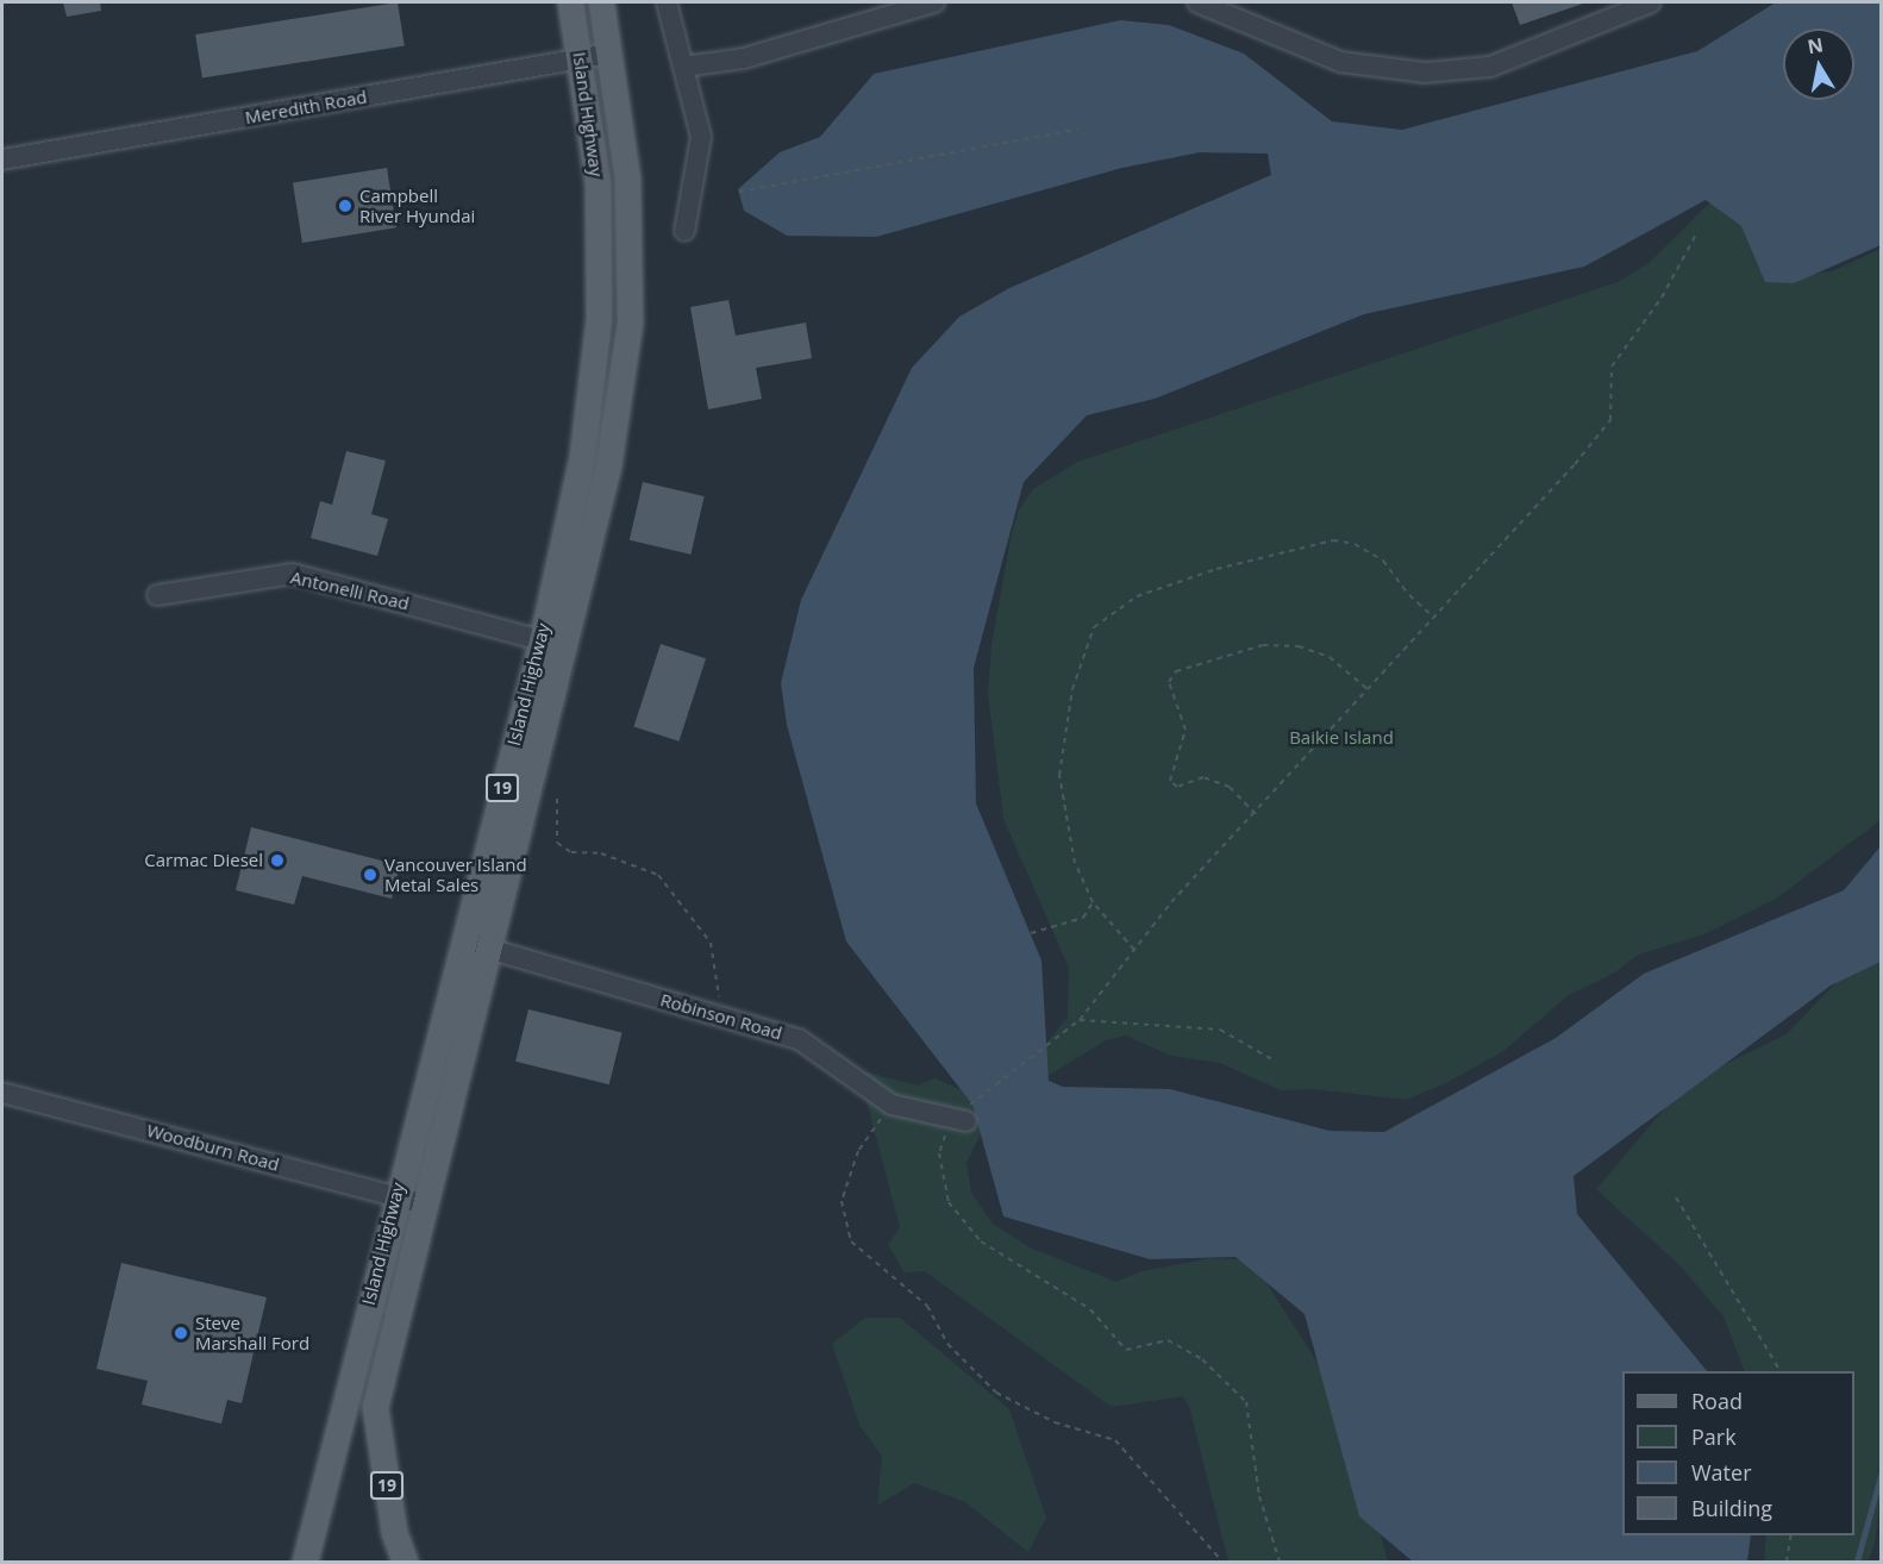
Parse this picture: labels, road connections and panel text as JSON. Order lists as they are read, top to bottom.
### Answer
{
  "streets": {
    "main road": ["Island Highway", "19"],
    "street": [
      "Meredith Road",
      "Antonelli Road",
      "Robinson Road",
      "Woodburn Road"
    ]
  },
  "crossings": [
    ["Meredith Road", "Island Highway"],
    ["Island Highway", "Antonelli Road"],
    ["Island Highway", "Robinson Road"],
    ["Island Highway", "Woodburn Road"]
  ],
  "parks": ["Baikie Island"],
  "places": [
    "Campbell River Hyundai",
    "Carmac Diesel",
    "Vancouver Island Metal Sales",
    "Steve Marshall Ford"
  ],
  "legend": [
    "Road",
    "Park",
    "Water",
    "Building"
  ],
  "north": "top"
}
